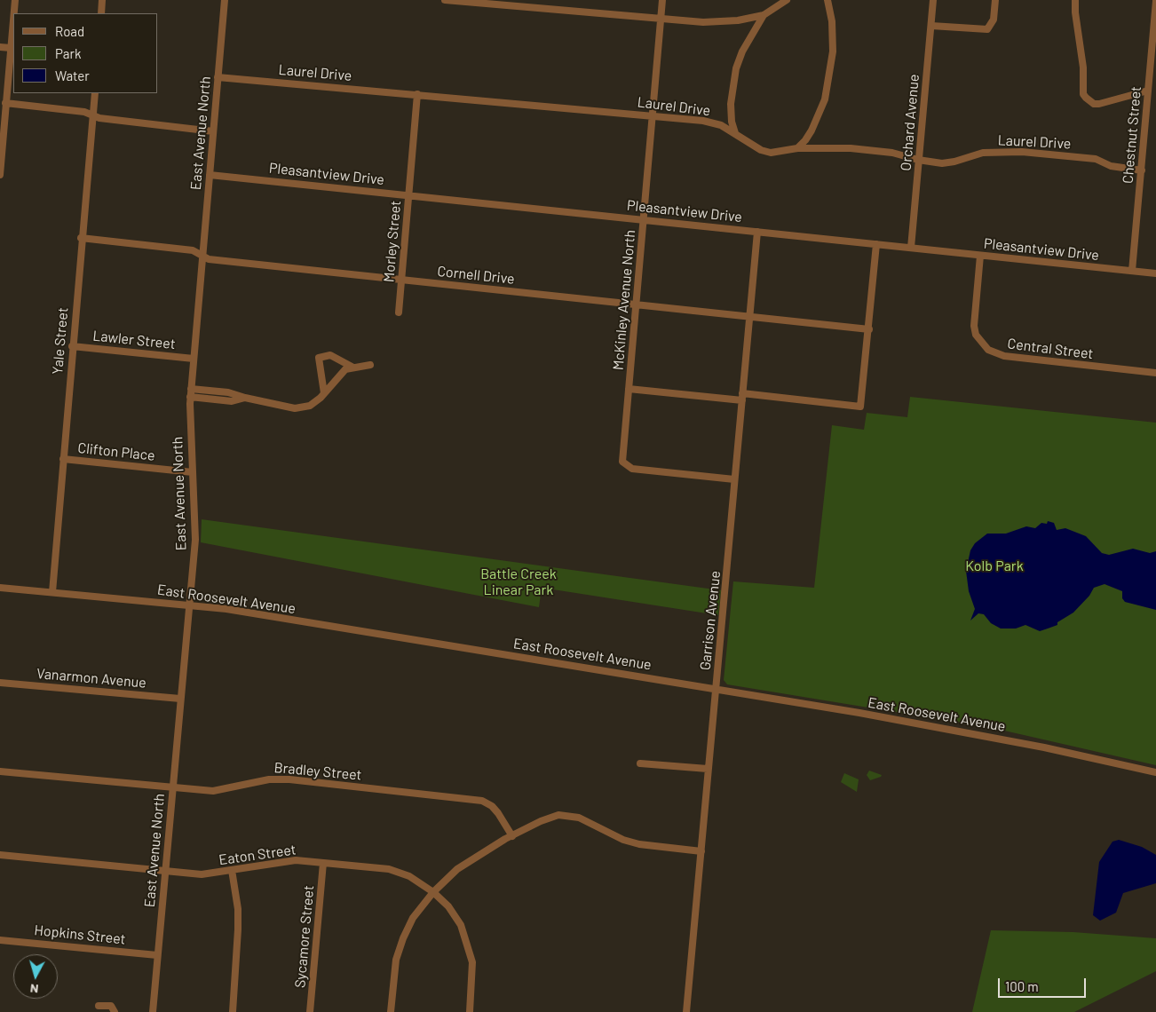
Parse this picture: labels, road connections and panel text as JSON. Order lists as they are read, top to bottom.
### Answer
{
  "streets": {
    "street": [
      "Laurel Drive",
      "Orchard Avenue",
      "East Avenue North",
      "Chestnut Street",
      "Pleasantview Drive",
      "Morley Street",
      "Cornell Drive",
      "McKinley Avenue North",
      "Lawler Street",
      "Yale Street",
      "Central Street",
      "Clifton Place",
      "East Roosevelt Avenue",
      "Garrison Avenue",
      "Vanarmon Avenue",
      "Bradley Street",
      "Eaton Street",
      "Hopkins Street",
      "Sycamore Street"
    ]
  },
  "crossings": [
    ["Laurel Drive", "Orchard Avenue"],
    ["Laurel Drive", "East Avenue North"],
    ["Laurel Drive", "Chestnut Street"],
    ["Laurel Drive", "Morley Street"],
    ["Laurel Drive", "McKinley Avenue North"],
    ["Orchard Avenue", "Pleasantview Drive"],
    ["East Avenue North", "Pleasantview Drive"],
    ["East Avenue North", "Cornell Drive"],
    ["East Avenue North", "Lawler Street"],
    ["East Avenue North", "Clifton Place"],
    ["East Avenue North", "East Roosevelt Avenue"],
    ["East Avenue North", "Vanarmon Avenue"],
    ["East Avenue North", "Bradley Street"],
    ["East Avenue North", "Eaton Street"],
    ["East Avenue North", "Hopkins Street"],
    ["Chestnut Street", "Pleasantview Drive"],
    ["Pleasantview Drive", "Morley Street"],
    ["Pleasantview Drive", "McKinley Avenue North"],
    ["Pleasantview Drive", "Central Street"],
    ["Pleasantview Drive", "Garrison Avenue"],
    ["Morley Street", "Cornell Drive"],
    ["Cornell Drive", "McKinley Avenue North"],
    ["Cornell Drive", "Yale Street"],
    ["Cornell Drive", "Garrison Avenue"],
    ["McKinley Avenue North", "Garrison Avenue"],
    ["Lawler Street", "Yale Street"],
    ["Yale Street", "Clifton Place"],
    ["Yale Street", "East Roosevelt Avenue"],
    ["East Roosevelt Avenue", "Garrison Avenue"],
    ["Eaton Street", "Sycamore Street"]
  ],
  "parks": ["Kolb Park", "Battle Creek Linear Park"],
  "legend": ["Road", "Park", "Water"],
  "scale_bar": "100 m",
  "north": "bottom"
}
